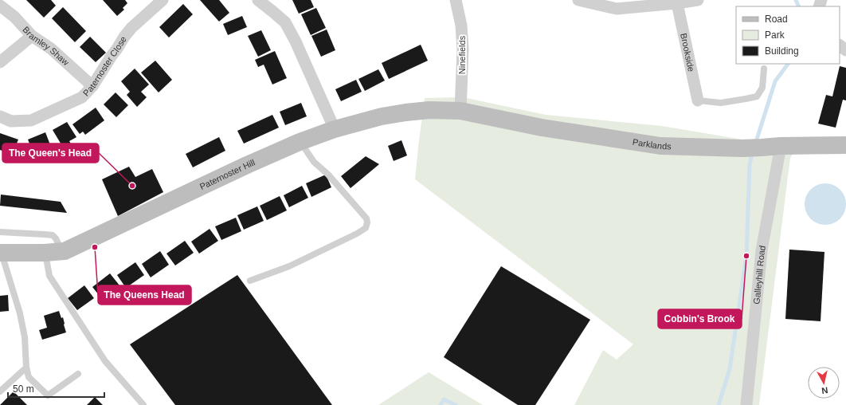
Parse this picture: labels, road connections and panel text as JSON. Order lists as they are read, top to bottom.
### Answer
{
  "streets": {
    "street": [
      "Bramley Shaw",
      "Brookside",
      "Ninefields",
      "Paternoster Close",
      "Parklands",
      "Paternoster Hill",
      "Galleyhill Road"
    ]
  },
  "crossings": [
    ["Bramley Shaw", "Paternoster Close"],
    ["Ninefields", "Parklands"],
    ["Ninefields", "Paternoster Hill"],
    ["Parklands", "Paternoster Hill"],
    ["Parklands", "Galleyhill Road"]
  ],
  "places": ["The Queen's Head", "The Queens Head", "Cobbin's Brook"],
  "legend": ["Road", "Park", "Building"],
  "scale_bar": "50 m",
  "north": "bottom"
}
